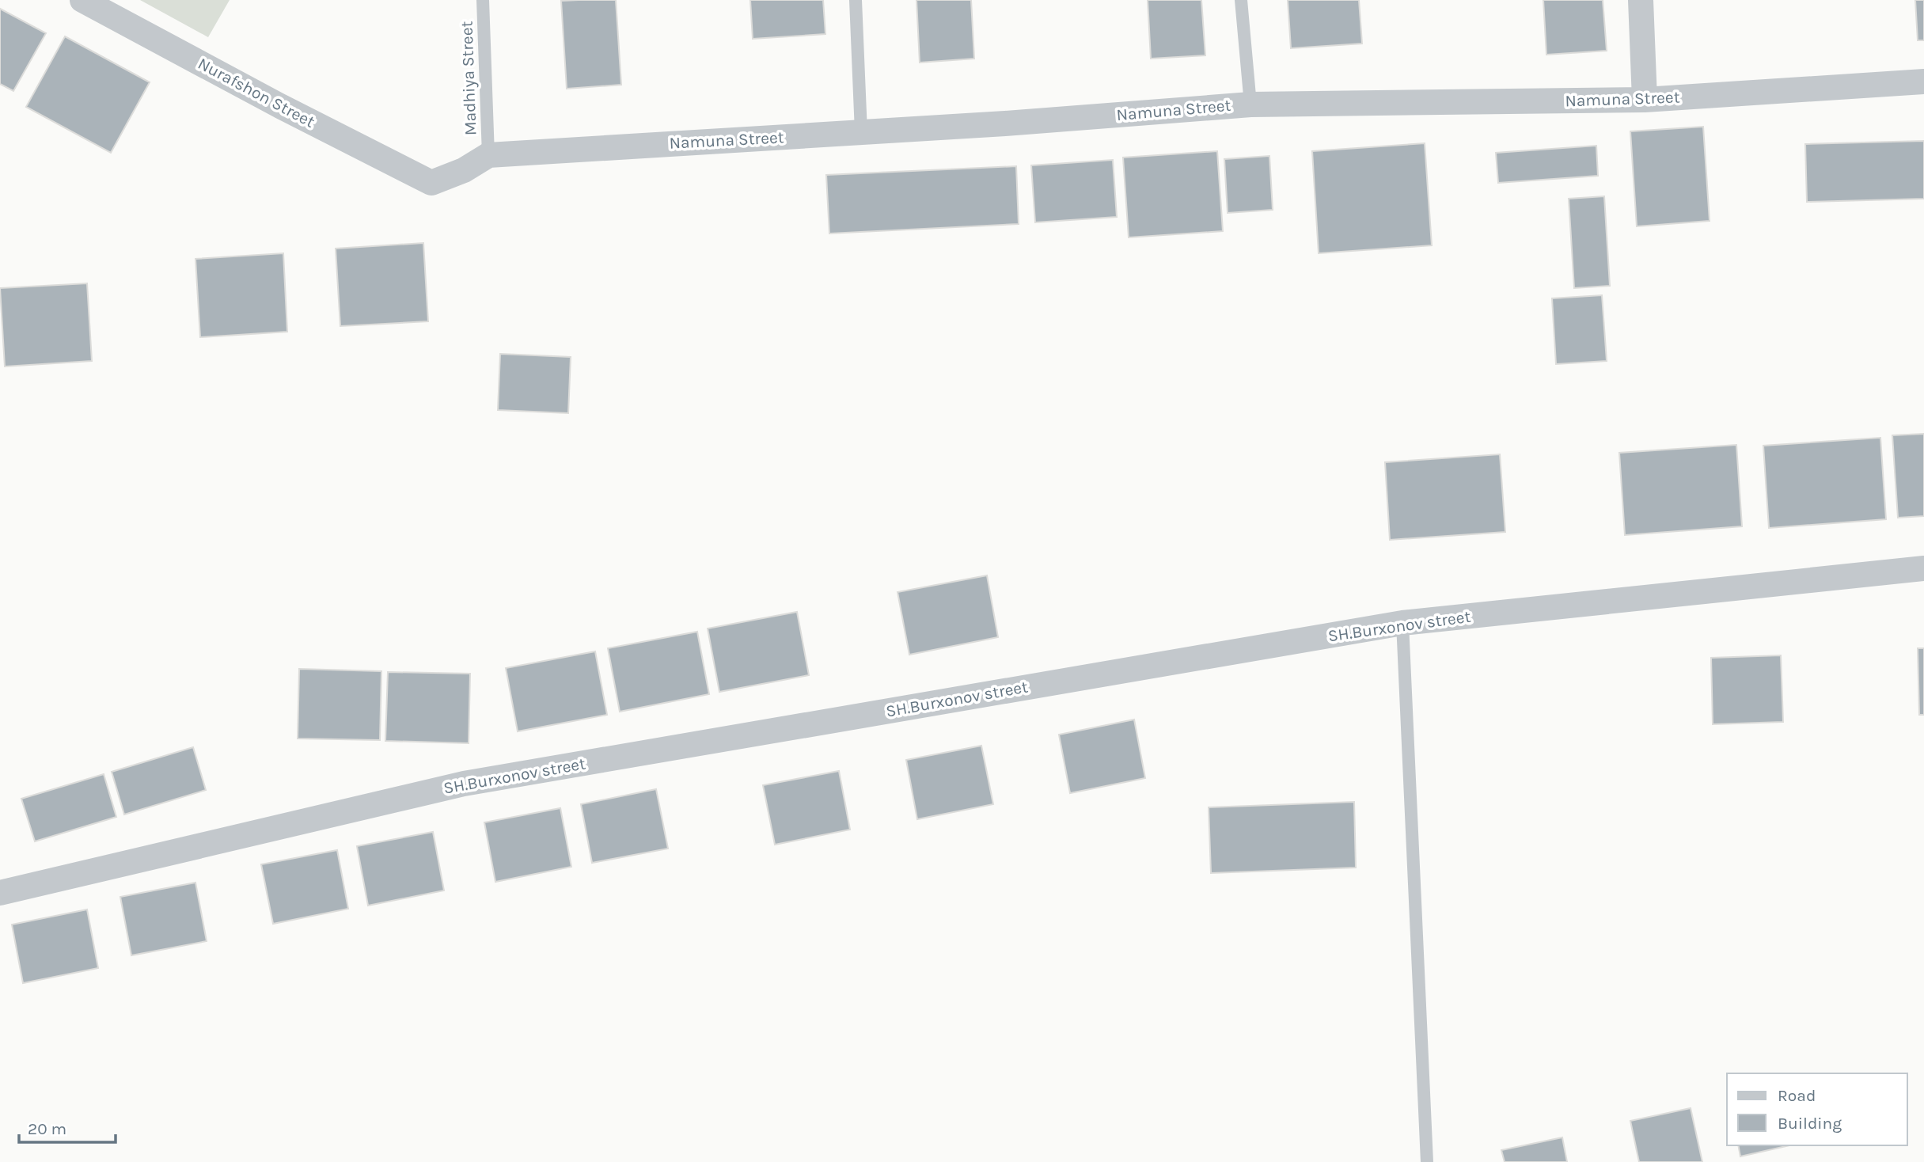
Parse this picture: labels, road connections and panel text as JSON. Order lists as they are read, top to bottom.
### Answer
{
  "streets": {
    "street": ["Nurafshon Street", "Namuna Street", "SH.Burxonov street"],
    "lane": ["Madhiya Street"]
  },
  "crossings": [
    ["Madhiya Street", "Namuna Street"],
    ["Nurafshon Street", "Namuna Street"]
  ],
  "legend": ["Road", "Building"],
  "scale_bar": "20 m"
}
